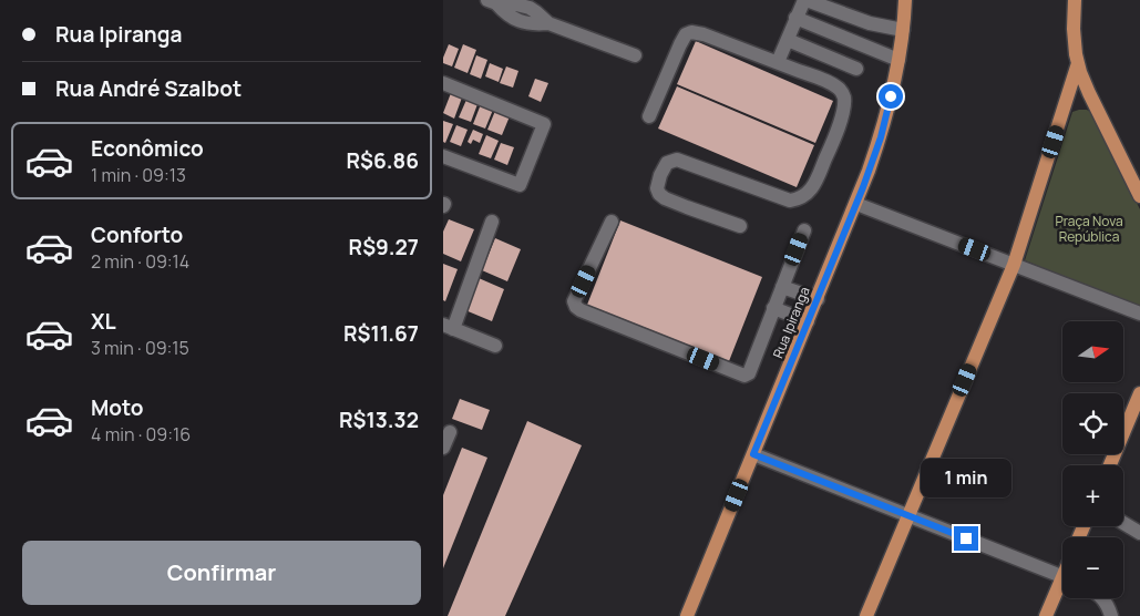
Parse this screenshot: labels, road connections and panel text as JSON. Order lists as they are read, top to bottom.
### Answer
{
  "streets": {
    "main road": ["Rua Ipiranga"]
  },
  "parks": ["Praça Nova República"],
  "north": "right",
  "page": {
    "banner": ["Rua Ipiranga", "Rua André Szalbot"],
    "list": [
      {
        "name": "Econômico",
        "note": "1 min · 09:13",
        "value": "R$6.86"
      },
      {
        "name": "Conforto",
        "note": "2 min · 09:14",
        "value": "R$9.27"
      },
      {
        "name": "XL",
        "note": "3 min · 09:15",
        "value": "R$11.67"
      },
      {
        "name": "Moto",
        "note": "4 min · 09:16",
        "value": "R$13.32"
      }
    ],
    "map_buttons": ["+", "−"],
    "bubble": "1 min",
    "buttons": "Confirmar"
  }
}
